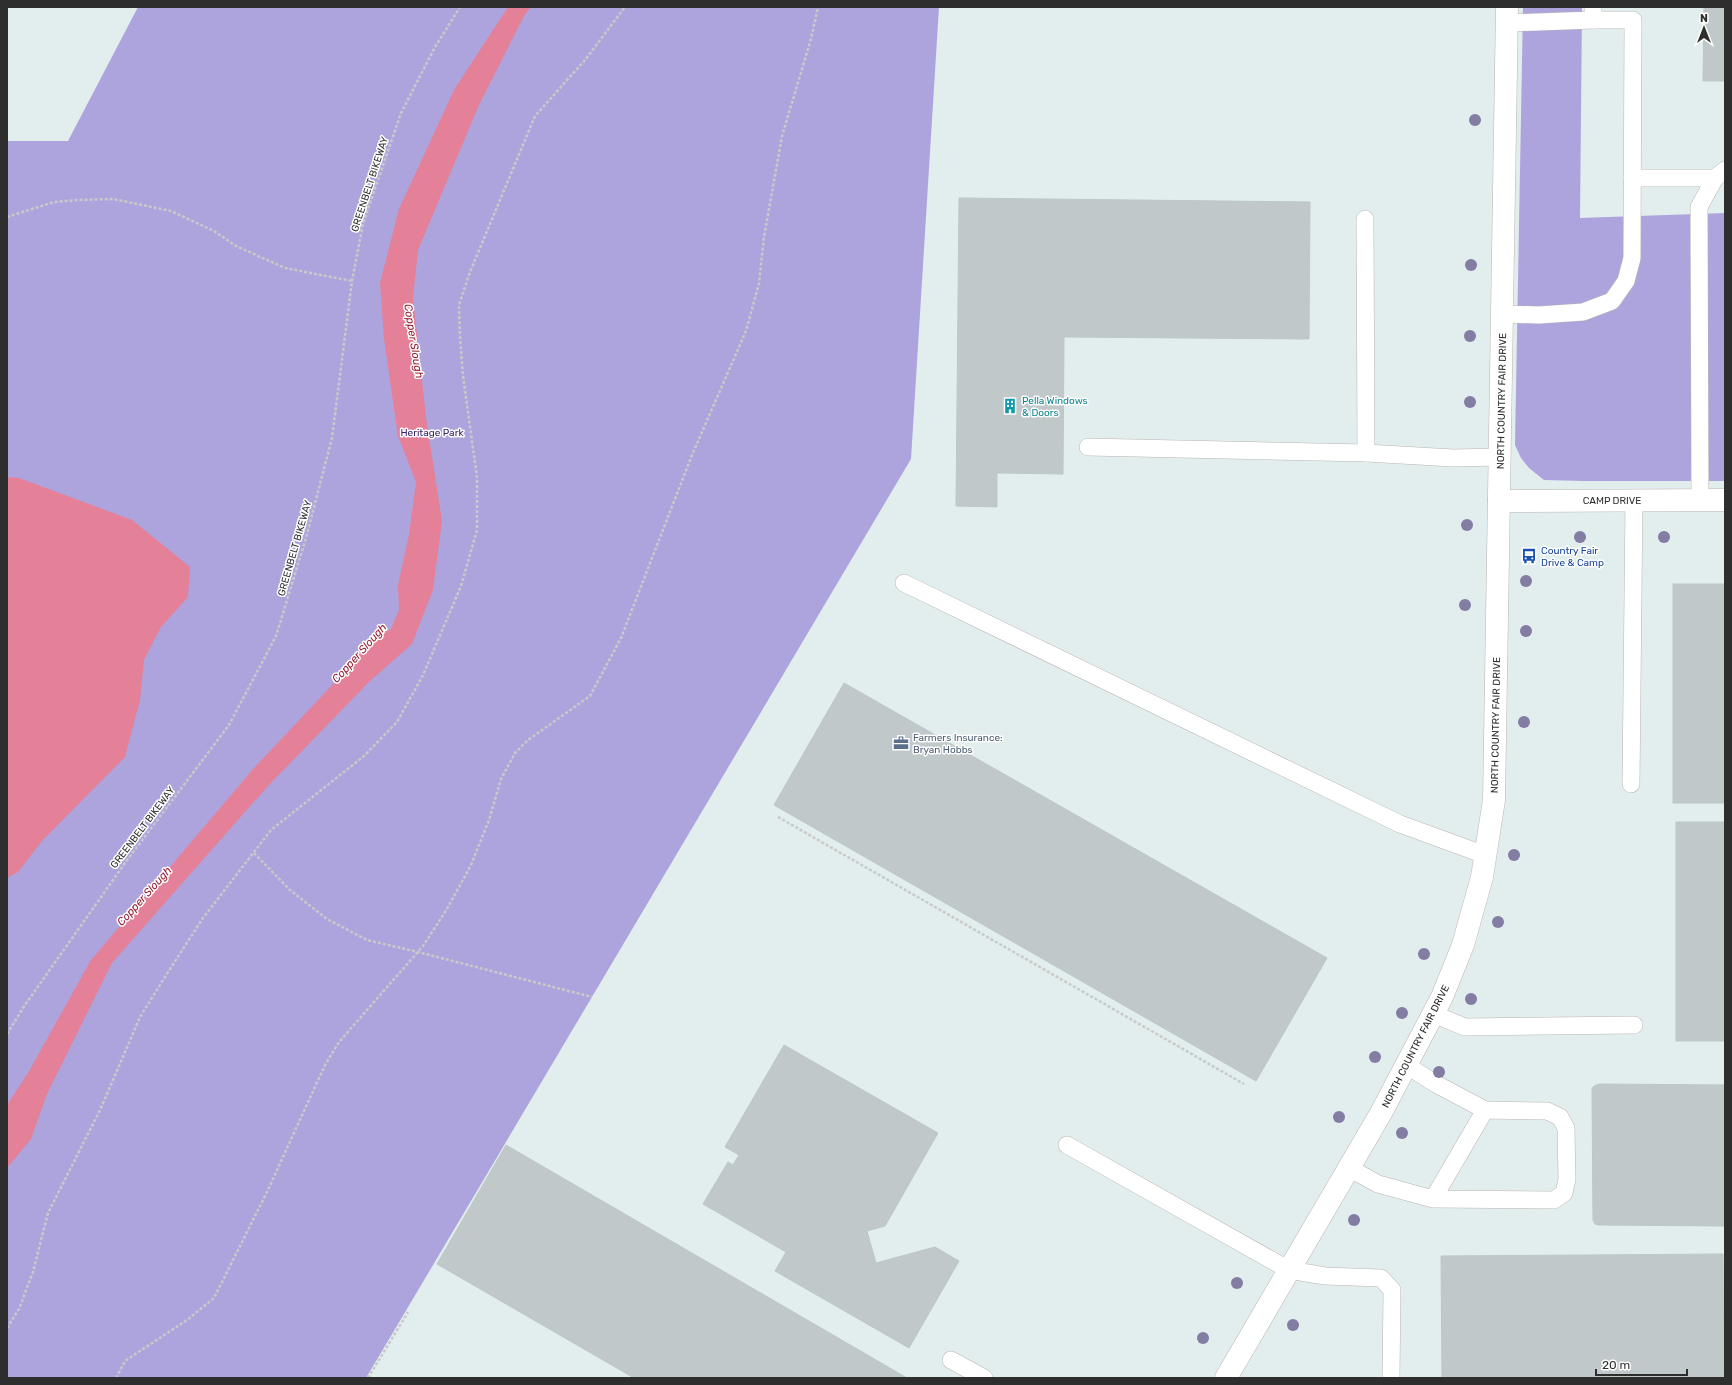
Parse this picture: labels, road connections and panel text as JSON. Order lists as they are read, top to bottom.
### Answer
{
  "streets": {
    "street": ["NORTH COUNTRY FAIR DRIVE", "CAMP DRIVE"],
    "path": ["GREENBELT BIKEWAY"]
  },
  "crossings": [
    ["NORTH COUNTRY FAIR DRIVE", "CAMP DRIVE"]
  ],
  "water": ["Copper Slough"],
  "parks": ["Heritage Park"],
  "places": {
    "building": ["Pella Windows & Doors"],
    "bus stop": ["Country Fair Drive & Camp"],
    "office": ["Farmers Insurance: Bryan Hobbs"]
  },
  "scale_bar": "20 m",
  "north": "top"
}
